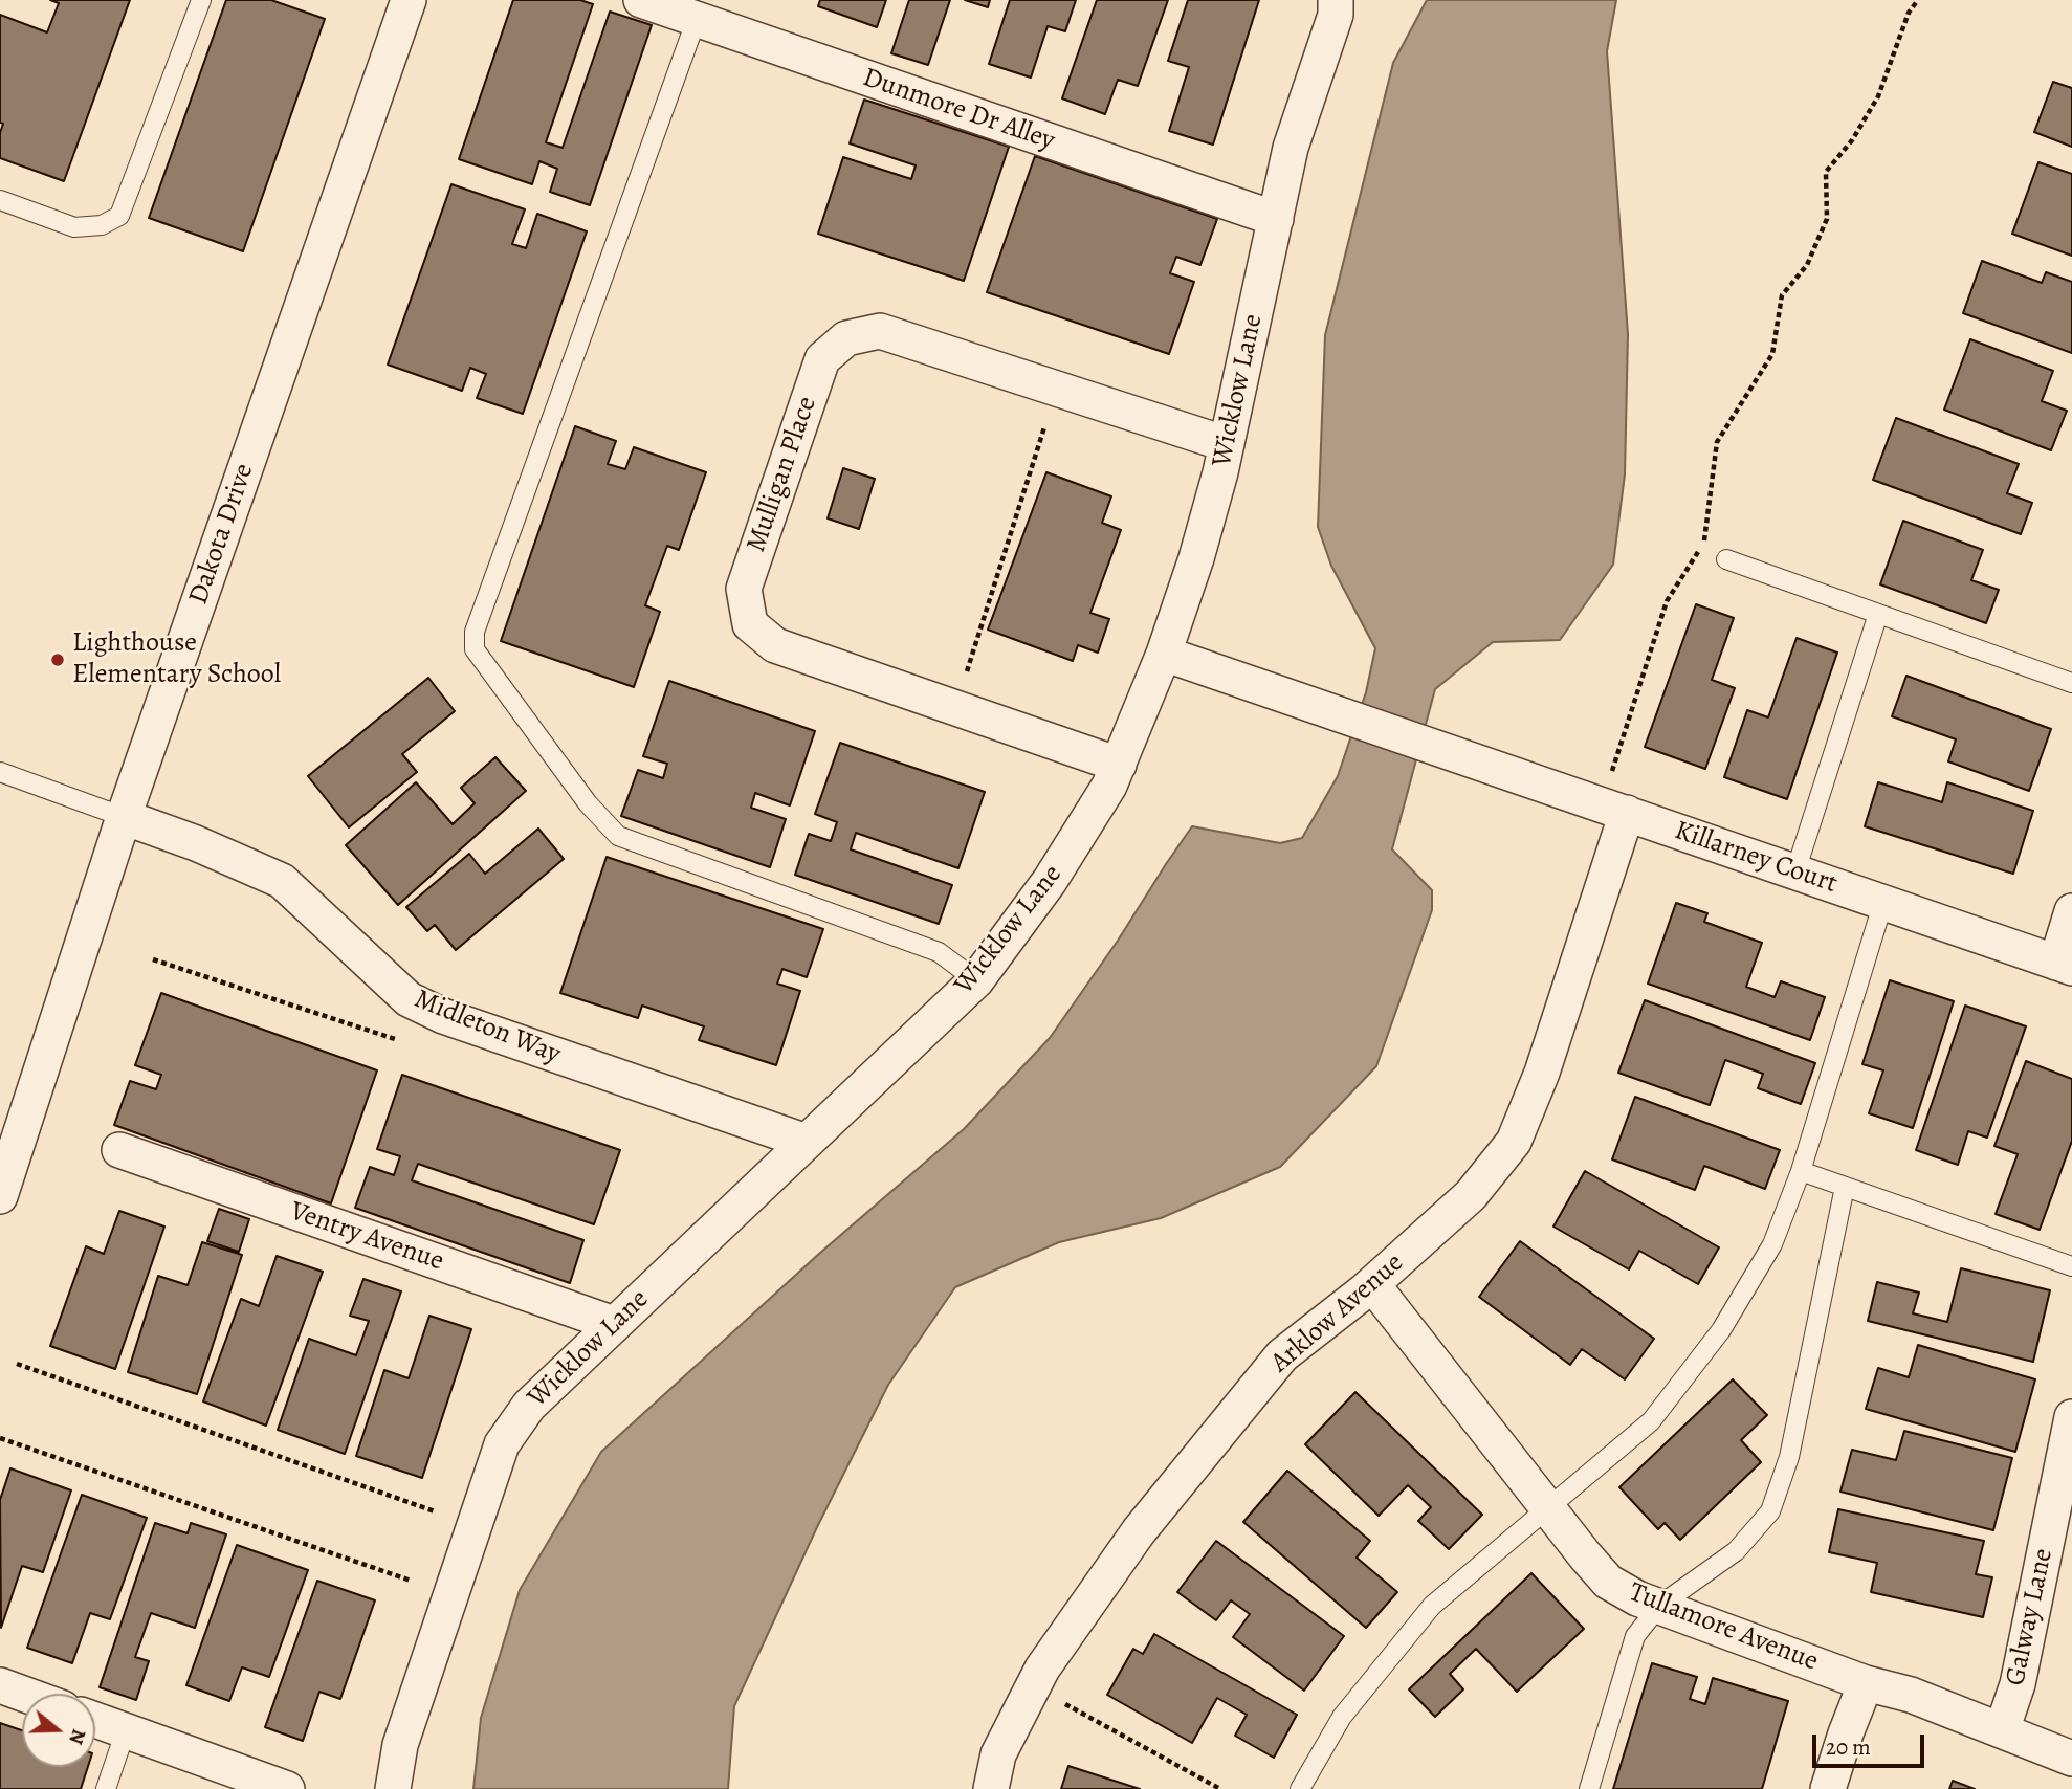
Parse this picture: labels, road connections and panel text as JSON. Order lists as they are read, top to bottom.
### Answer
{
  "streets": {
    "street": [
      "Dunmore Dr Alley",
      "Wicklow Lane",
      "Mulligan Place",
      "Dakota Drive",
      "Killarney Court",
      "Midleton Way",
      "Ventry Avenue",
      "Arklow Avenue",
      "Galway Lane",
      "Tullamore Avenue"
    ]
  },
  "crossings": [
    ["Dunmore Dr Alley", "Wicklow Lane"],
    ["Wicklow Lane", "Mulligan Place"],
    ["Wicklow Lane", "Killarney Court"],
    ["Wicklow Lane", "Midleton Way"],
    ["Wicklow Lane", "Ventry Avenue"],
    ["Dakota Drive", "Midleton Way"],
    ["Killarney Court", "Arklow Avenue"],
    ["Arklow Avenue", "Tullamore Avenue"],
    ["Galway Lane", "Tullamore Avenue"]
  ],
  "places": ["Lighthouse Elementary School"],
  "scale_bar": "20 m",
  "north": "right"
}
